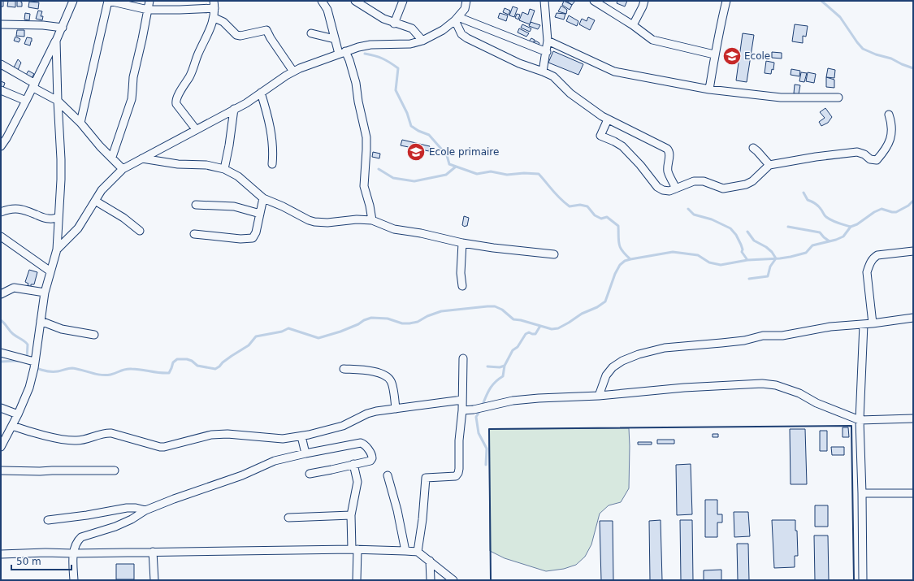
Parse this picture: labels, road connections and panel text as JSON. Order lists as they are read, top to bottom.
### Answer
{
  "places": {
    "school or university": ["Ecole", "Ecole primaire"]
  },
  "scale_bar": "50 m"
}
